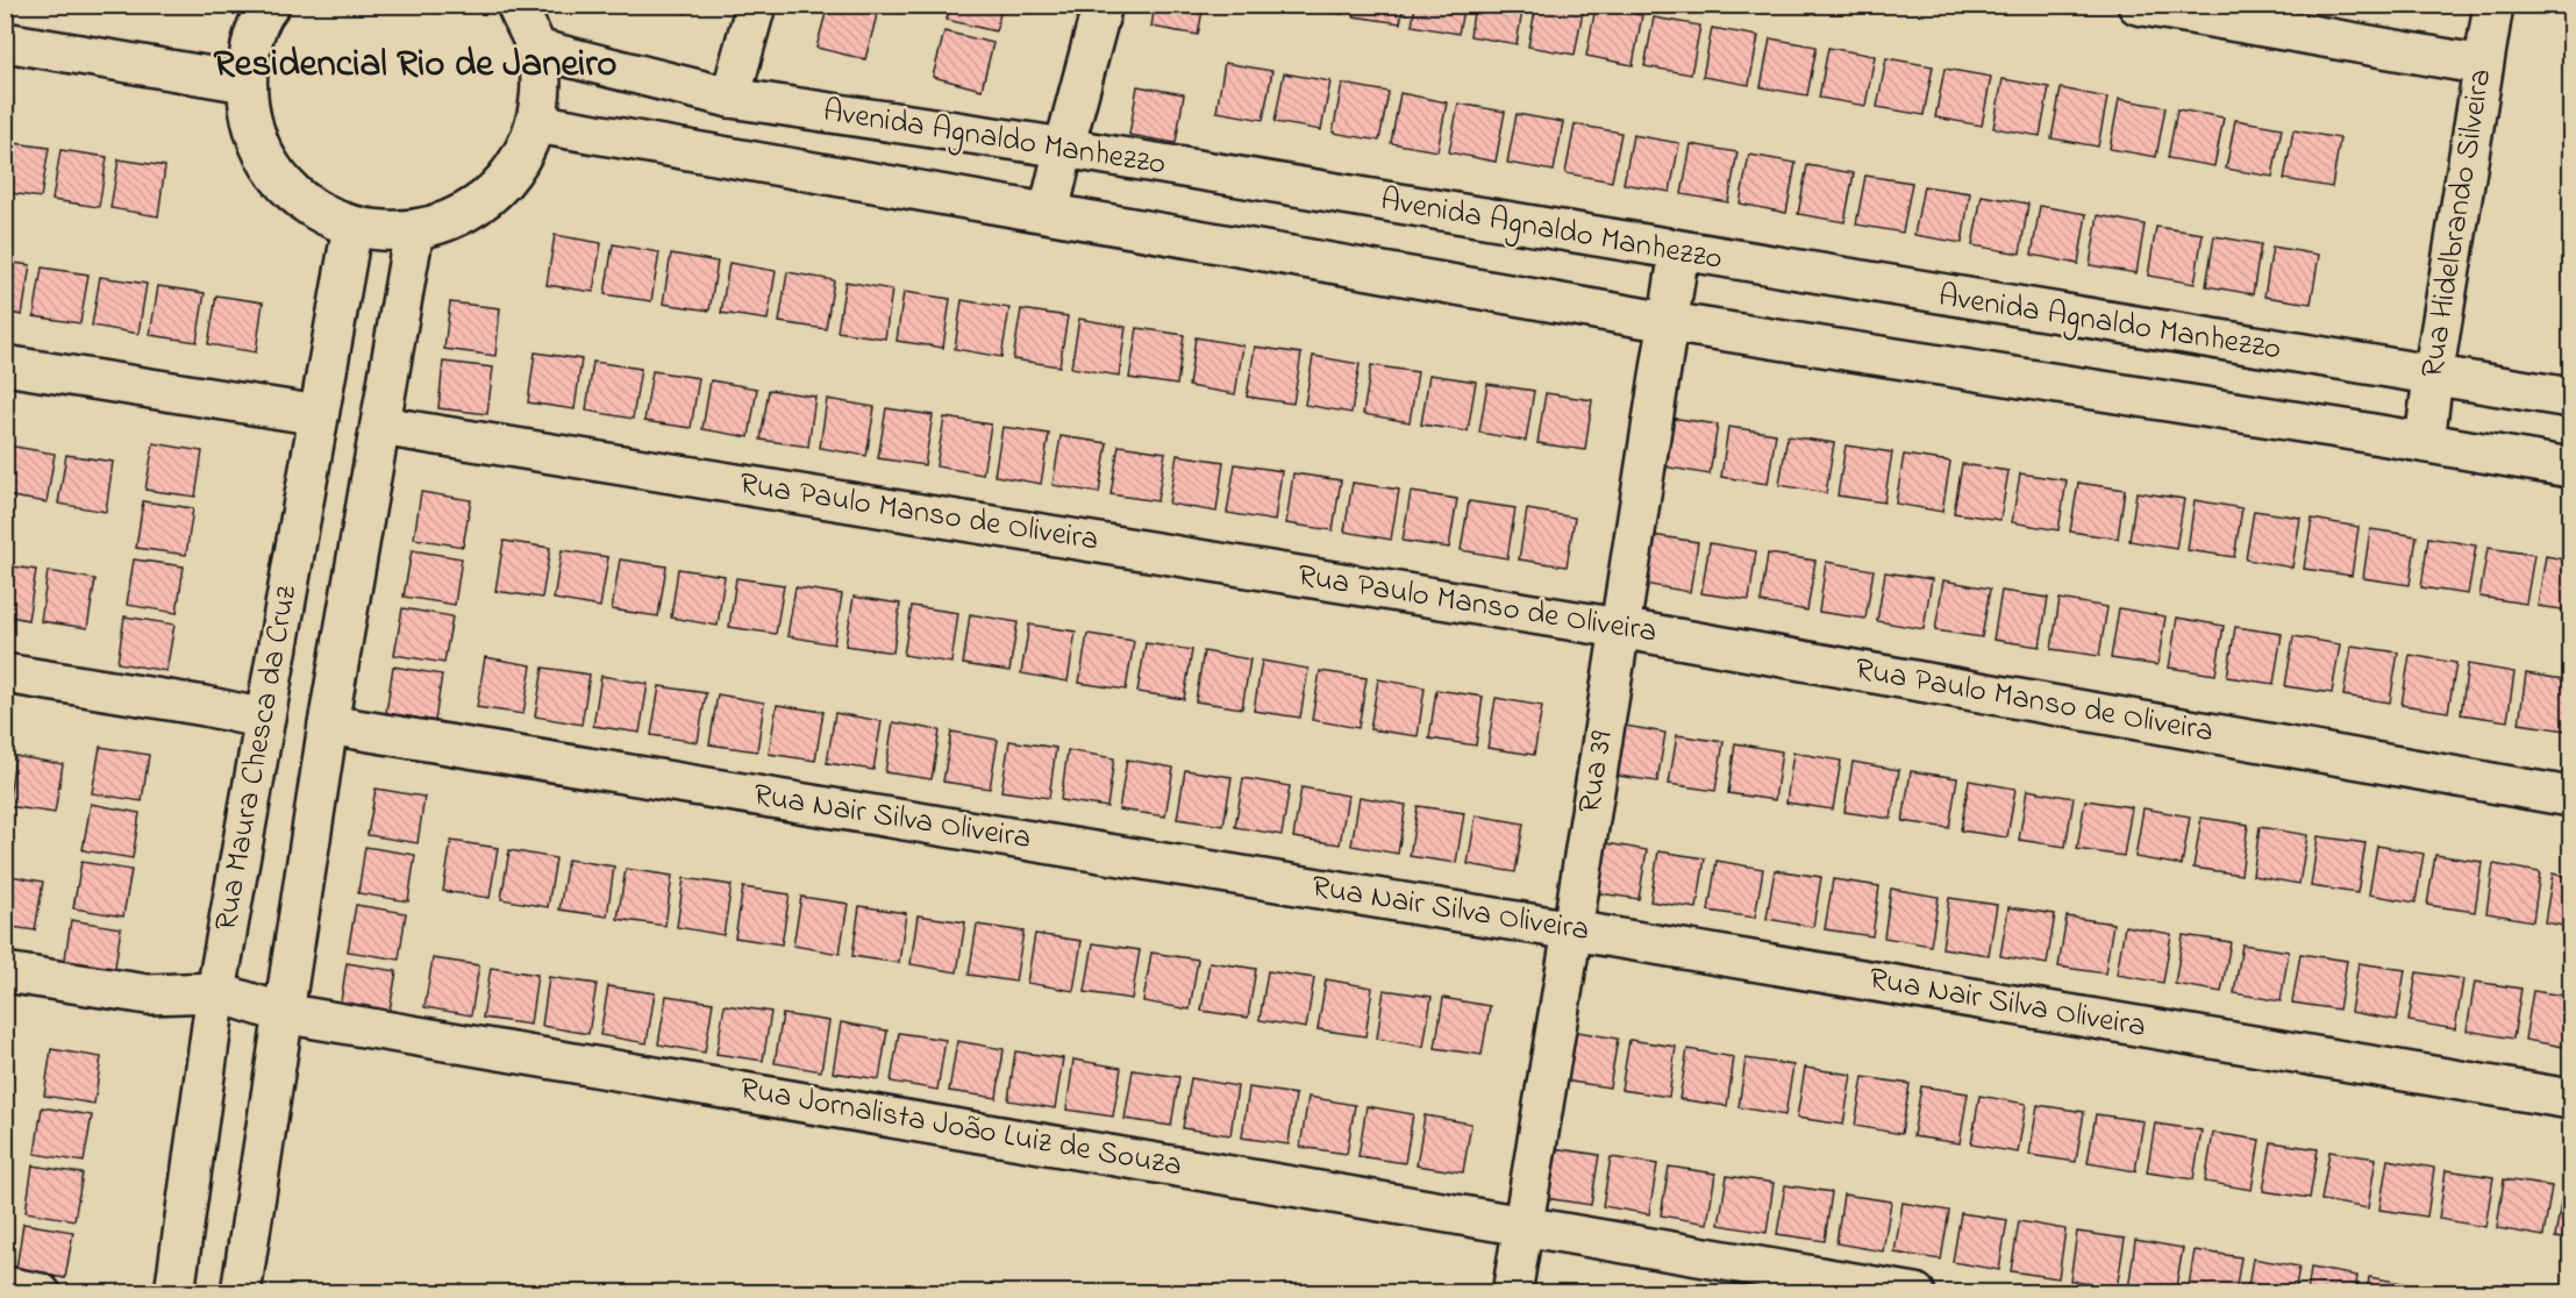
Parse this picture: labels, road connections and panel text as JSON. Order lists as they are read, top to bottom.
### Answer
{
  "streets": {
    "street": [
      "Avenida Agnaldo Manhezzo",
      "Rua Hidelbrando Silveira",
      "Rua Paulo Manso de Oliveira",
      "Rua Maura Chesca da Cruz",
      "Rua 39",
      "Rua Nair Silva Oliveira",
      "Rua Jornalista João Luiz de Souza"
    ]
  },
  "crossings": [
    ["Avenida Agnaldo Manhezzo", "Rua Hidelbrando Silveira"],
    ["Avenida Agnaldo Manhezzo", "Rua 39"],
    ["Rua Paulo Manso de Oliveira", "Rua Maura Chesca da Cruz"],
    ["Rua Paulo Manso de Oliveira", "Rua 39"],
    ["Rua Maura Chesca da Cruz", "Rua Nair Silva Oliveira"],
    ["Rua Maura Chesca da Cruz", "Rua Jornalista João Luiz de Souza"],
    ["Rua 39", "Rua Nair Silva Oliveira"],
    ["Rua 39", "Rua Jornalista João Luiz de Souza"]
  ],
  "districts": ["Residencial Rio de Janeiro"]
}
